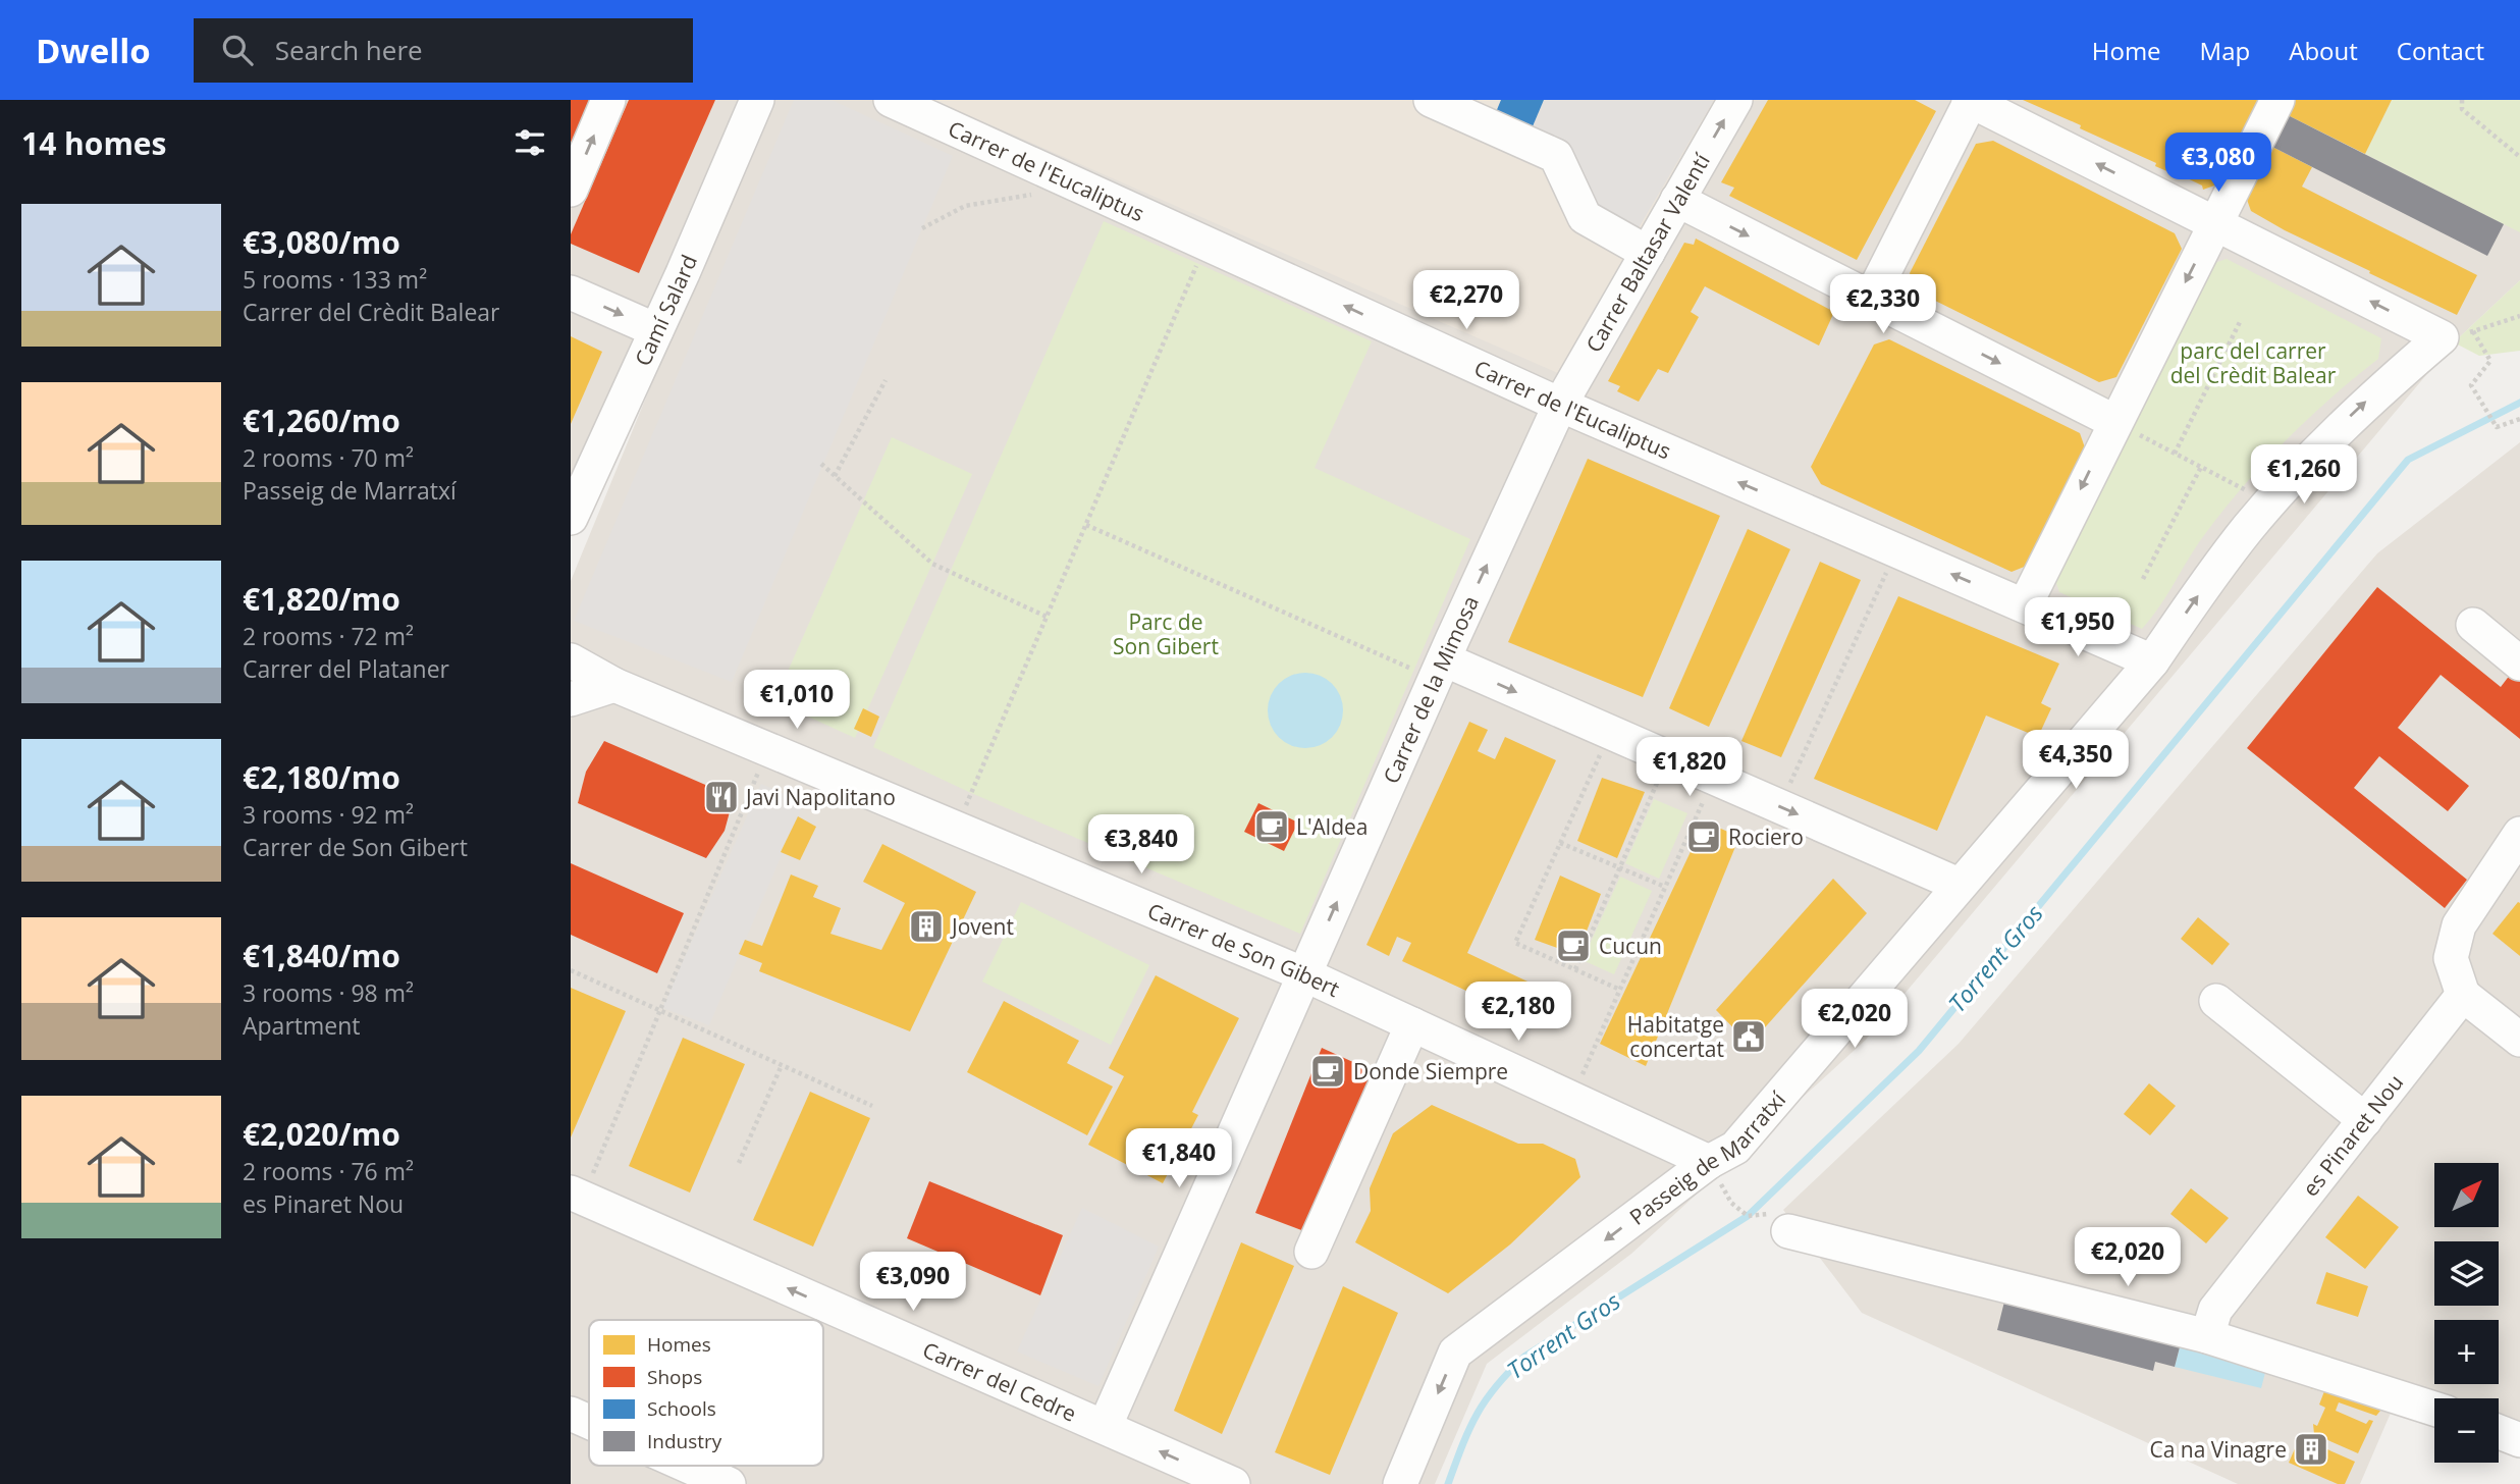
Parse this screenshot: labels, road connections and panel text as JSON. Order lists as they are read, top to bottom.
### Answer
{
  "streets": {
    "street": [
      "Carrer de l'Eucaliptus",
      "Carrer Baltasar Valentí",
      "Camí Salard",
      "Carrer de la Mimosa",
      "Carrer de Son Gibert",
      "es Pinaret Nou",
      "Passeig de Marratxí",
      "Carrer del Cedre"
    ]
  },
  "crossings": [
    ["Carrer de l'Eucaliptus", "Carrer Baltasar Valentí"],
    ["Carrer de l'Eucaliptus", "Carrer de la Mimosa"],
    ["Carrer de l'Eucaliptus", "Passeig de Marratxí"],
    ["Carrer Baltasar Valentí", "Carrer de la Mimosa"],
    ["Carrer de la Mimosa", "Carrer de Son Gibert"],
    ["Carrer de la Mimosa", "Carrer del Cedre"],
    ["Carrer de Son Gibert", "Passeig de Marratxí"]
  ],
  "one_way": ["Carrer de la Mimosa", "Carrer del Cedre"],
  "water": ["Torrent Gros"],
  "parks": ["parc del carrer del Crèdit Balear", "Parc de Son Gibert"],
  "places": {
    "restaurant": ["Javi Napolitano"],
    "cafe": [
      "L'Aldea",
      "Rociero",
      "Cucun",
      "Donde Siempre"
    ],
    "building": ["Jovent", "Ca na Vinagre"],
    "public building": ["Habitatge concertat"]
  },
  "legend": [
    "Homes",
    "Shops",
    "Schools",
    "Industry"
  ],
  "north": "top right",
  "page": {
    "header": "Dwello",
    "search": "Search here",
    "nav": [
      "Home",
      "Map",
      "About",
      "Contact"
    ],
    "heading": "14 homes",
    "price": [
      "€3,080",
      "€2,270",
      "€2,330",
      "€1,260",
      "€1,950",
      "€1,010",
      "€4,350",
      "€1,820",
      "€3,840",
      "€2,180",
      "€2,020",
      "€1,840",
      "€2,020",
      "€3,090"
    ],
    "list": [
      {
        "name": "€3,080/mo",
        "note": "5 rooms · 133 m² · Carrer del Crèdit Balear"
      },
      {
        "name": "€1,260/mo",
        "note": "2 rooms · 70 m² · Passeig de Marratxí"
      },
      {
        "name": "€1,820/mo",
        "note": "2 rooms · 72 m² · Carrer del Plataner"
      },
      {
        "name": "€2,180/mo",
        "note": "3 rooms · 92 m² · Carrer de Son Gibert"
      },
      {
        "name": "€1,840/mo",
        "note": "3 rooms · 98 m² · Apartment"
      },
      {
        "name": "€2,020/mo",
        "note": "2 rooms · 76 m² · es Pinaret Nou"
      }
    ],
    "map_buttons": ["+", "−"]
  }
}
